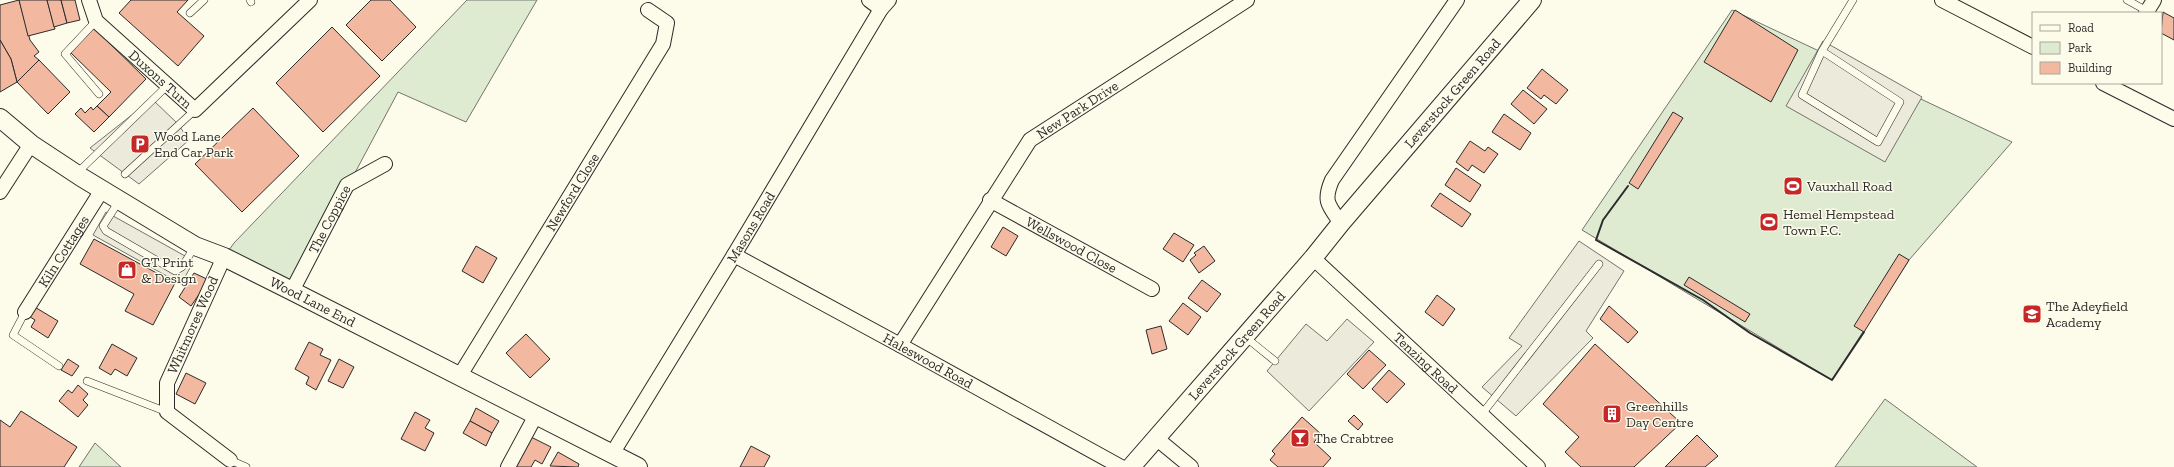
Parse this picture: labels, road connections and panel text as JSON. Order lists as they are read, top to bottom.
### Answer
{
  "streets": {
    "street": [
      "Duxons Turn",
      "Leverstock Green Road",
      "New Park Drive",
      "Newford Close",
      "The Coppice",
      "Masons Road",
      "Wellswood Close",
      "Kiln Cottages",
      "Wood Lane End",
      "Whitmores Wood",
      "Haleswood Road",
      "Tenzing Road"
    ]
  },
  "crossings": [
    ["Leverstock Green Road", "Tenzing Road"],
    ["New Park Drive", "Wellswood Close"],
    ["New Park Drive", "Haleswood Road"],
    ["Newford Close", "Wood Lane End"],
    ["The Coppice", "Wood Lane End"],
    ["Masons Road", "Wood Lane End"],
    ["Masons Road", "Haleswood Road"],
    ["Kiln Cottages", "Wood Lane End"],
    ["Wood Lane End", "Whitmores Wood"]
  ],
  "places": {
    "parking": ["Wood Lane End Car Park"],
    "sports": ["Vauxhall Road", "Hemel Hempstead Town F.C."],
    "shop": ["GT Print & Design"],
    "school or university": ["The Adeyfield Academy"],
    "building": ["Greenhills Day Centre"],
    "bar": ["The Crabtree"]
  },
  "legend": ["Road", "Park", "Building"]
}
